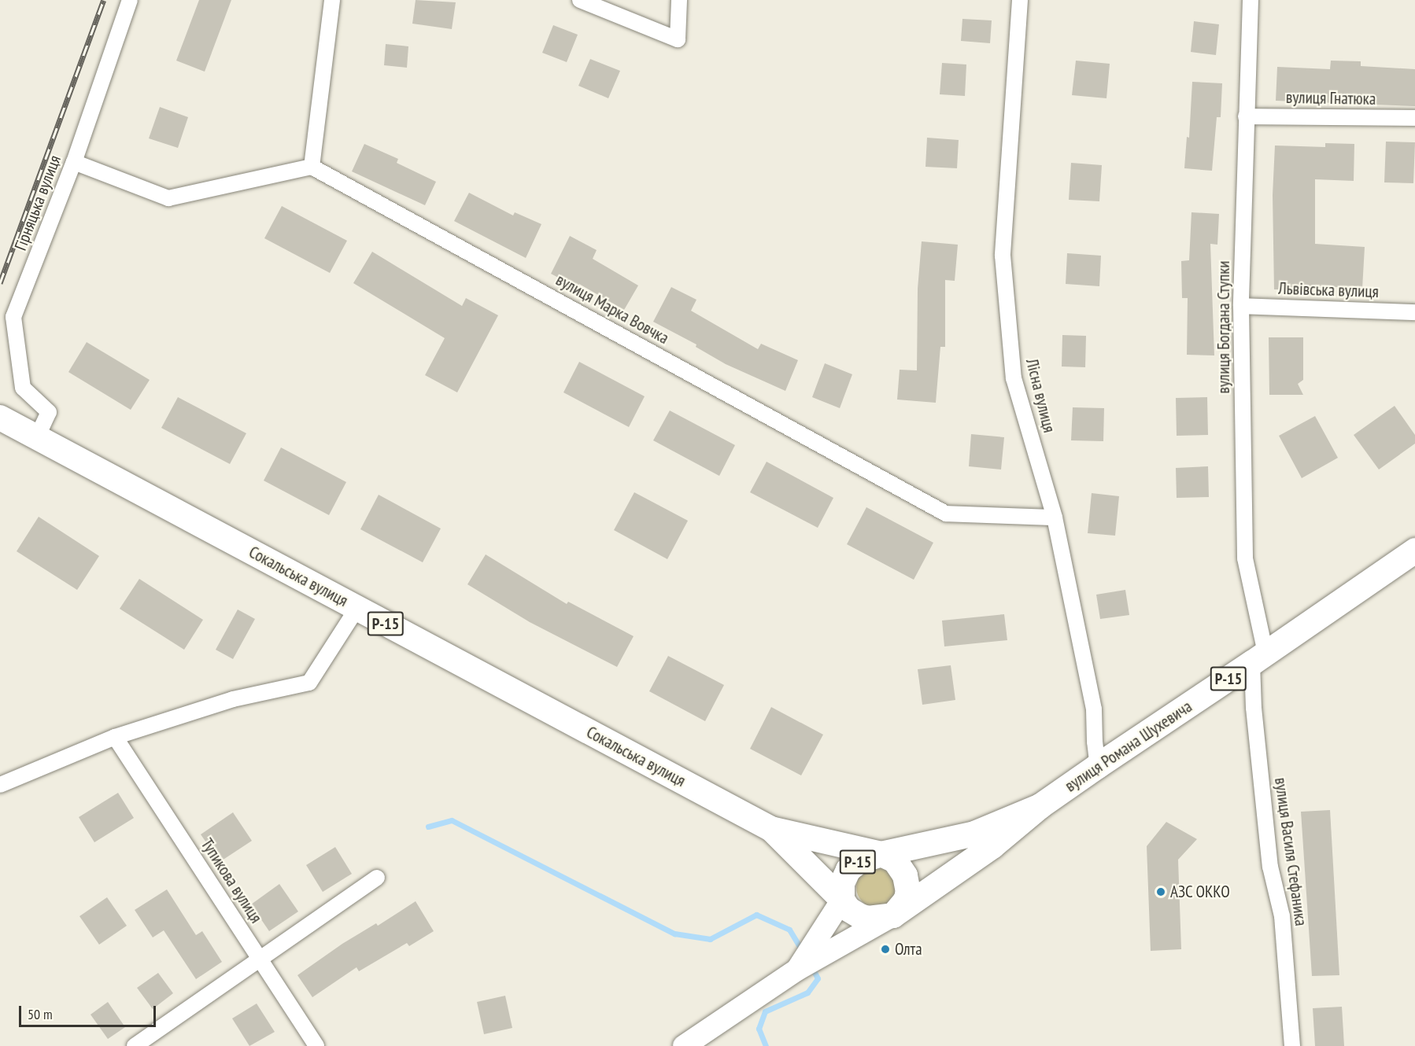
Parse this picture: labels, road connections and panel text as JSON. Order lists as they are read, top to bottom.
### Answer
{
  "streets": {
    "main road": ["Сокальська вулиця", "Р-15", "вулиця Романа Шухевича"],
    "street": [
      "вулиця Гнатюка",
      "Гірняцька вулиця",
      "Львівська вулиця",
      "вулиця Марка Вовчка",
      "вулиця Богдана Ступки",
      "Лісна вулиця",
      "вулиця Василя Стефаника",
      "Тупикова вулиця"
    ]
  },
  "crossings": [
    ["вулиця Гнатюка", "вулиця Богдана Ступки"],
    ["Гірняцька вулиця", "Сокальська вулиця"],
    ["Львівська вулиця", "вулиця Богдана Ступки"],
    ["вулиця Марка Вовчка", "Лісна вулиця"],
    ["вулиця Богдана Ступки", "вулиця Романа Шухевича"],
    ["вулиця Богдана Ступки", "вулиця Василя Стефаника"],
    ["Лісна вулиця", "вулиця Романа Шухевича"],
    ["Сокальська вулиця", "Р-15"],
    ["Р-15", "вулиця Романа Шухевича"],
    ["вулиця Романа Шухевича", "вулиця Василя Стефаника"]
  ],
  "places": ["АЗС ОККО", "Олта"],
  "scale_bar": "50 m"
}
